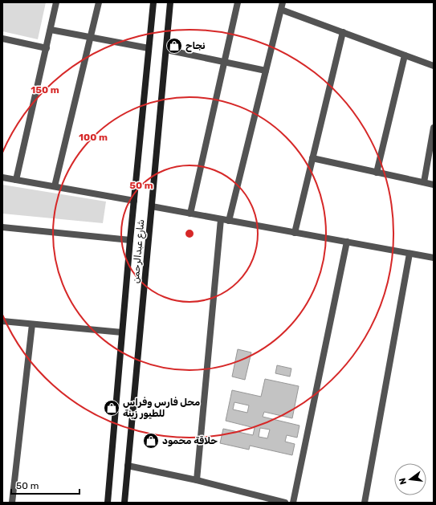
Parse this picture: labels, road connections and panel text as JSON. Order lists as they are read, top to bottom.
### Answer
{
  "streets": {
    "main road": ["شارع عبدالرحمن"]
  },
  "places": {
    "shop": ["نجاح", "محل فارس وفراس للطيور زينة", "حلاقة محمود"]
  },
  "scale_bar": "50 m",
  "north": "left",
  "rings": ["150 m", "100 m", "50 m"]
}
